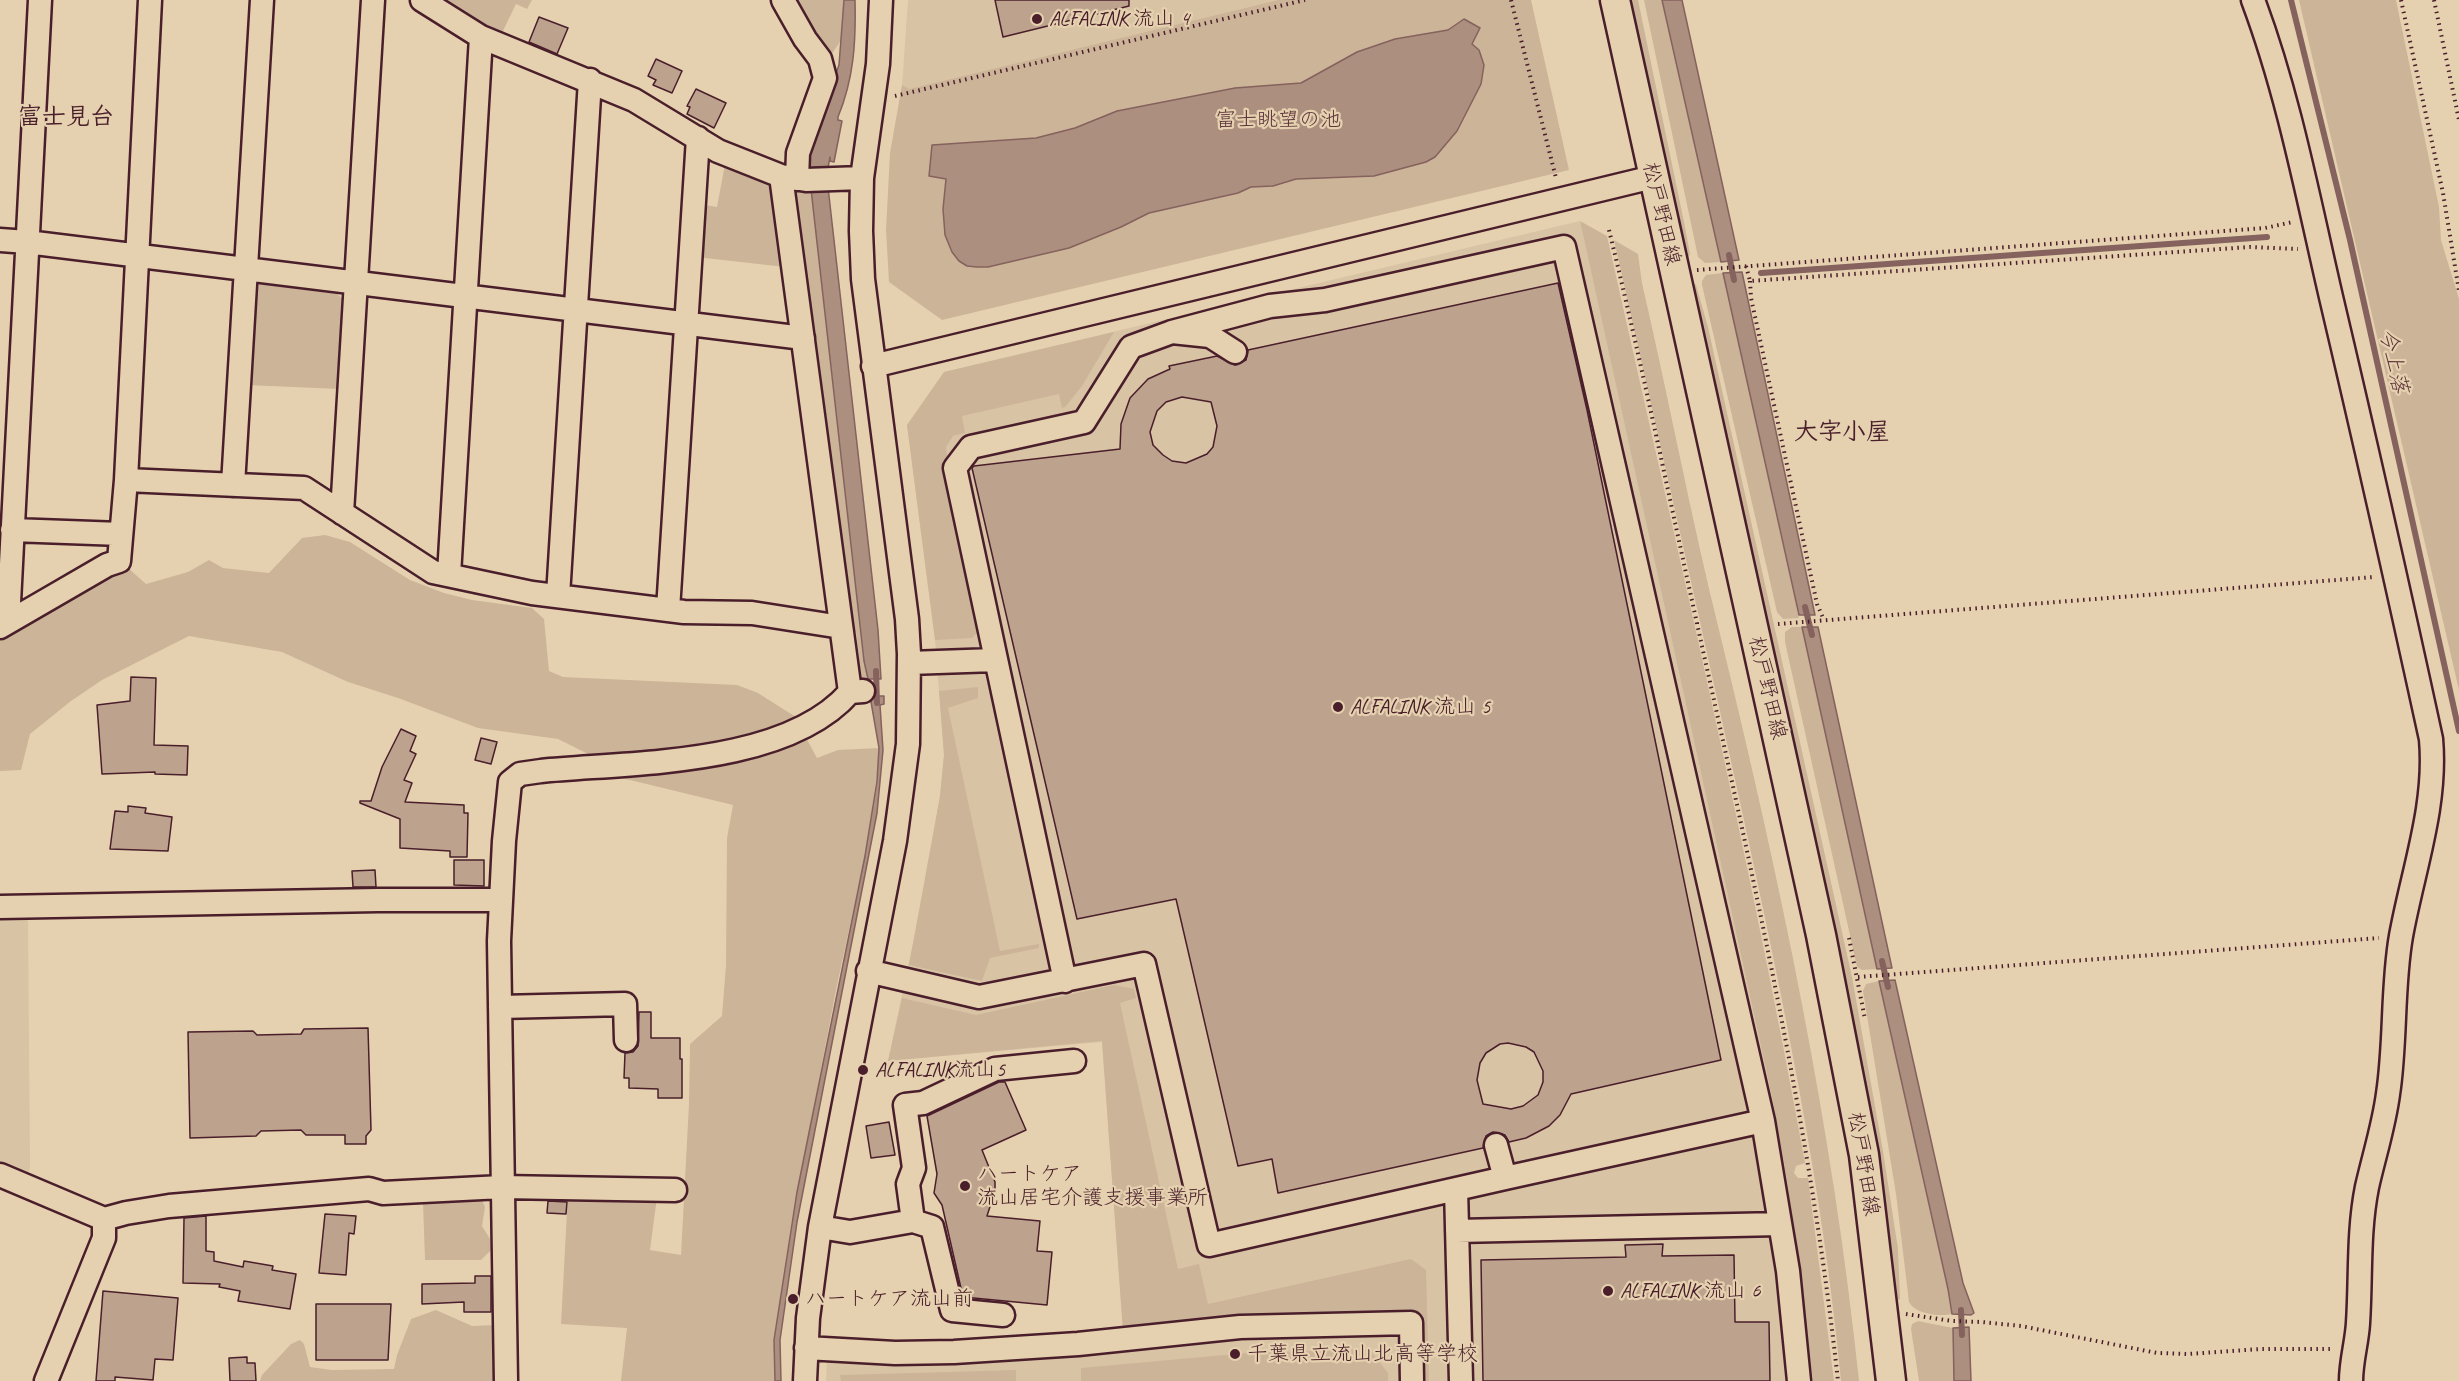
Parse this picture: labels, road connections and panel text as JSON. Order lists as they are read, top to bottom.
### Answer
{
  "streets": {
    "main road": ["松戸野田線"]
  },
  "districts": ["富士見台", "大字小屋"],
  "water": ["今上落"],
  "parks": ["富士眺望の池"],
  "places": [
    "ALFALINK 流山 4",
    "ALFALINK 流山 5",
    "ALFALINK流山5",
    "ハートケア 流山居宅介護支援事業所",
    "ALFALINK 流山 6",
    "ハートケア流山前",
    "千葉県立流山北高等学校"
  ]
}
